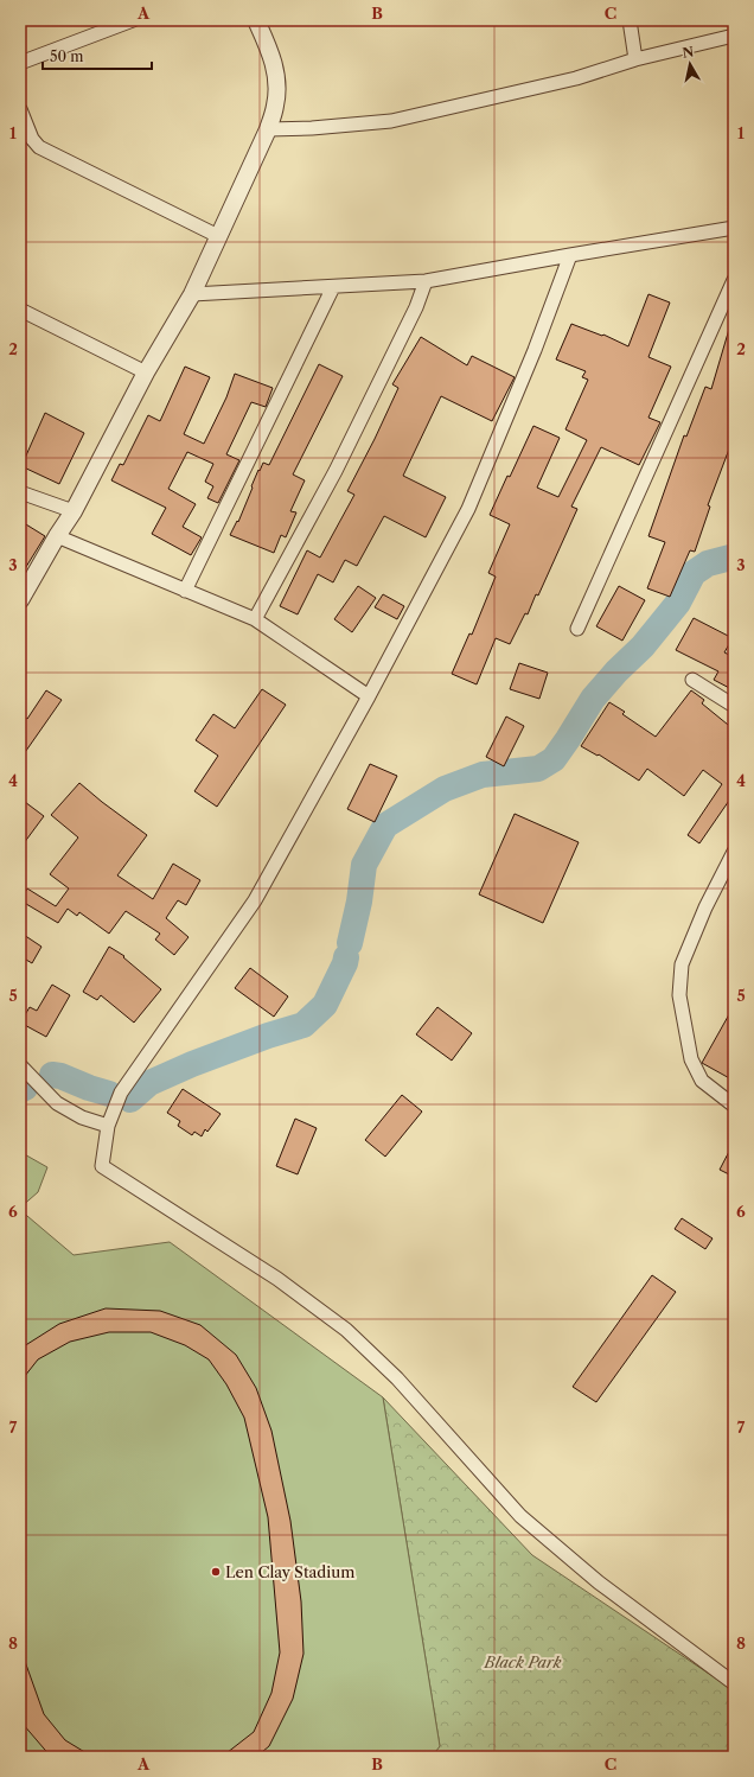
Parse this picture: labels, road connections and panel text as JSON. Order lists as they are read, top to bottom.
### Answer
{
  "parks": ["Black Park"],
  "places": ["Len Clay Stadium"],
  "scale_bar": "50 m",
  "north": "top",
  "grid": {
    "columns": ["A", "B", "C"],
    "rows": [
      "1",
      "2",
      "3",
      "4",
      "5",
      "6",
      "7",
      "8"
    ]
  }
}
